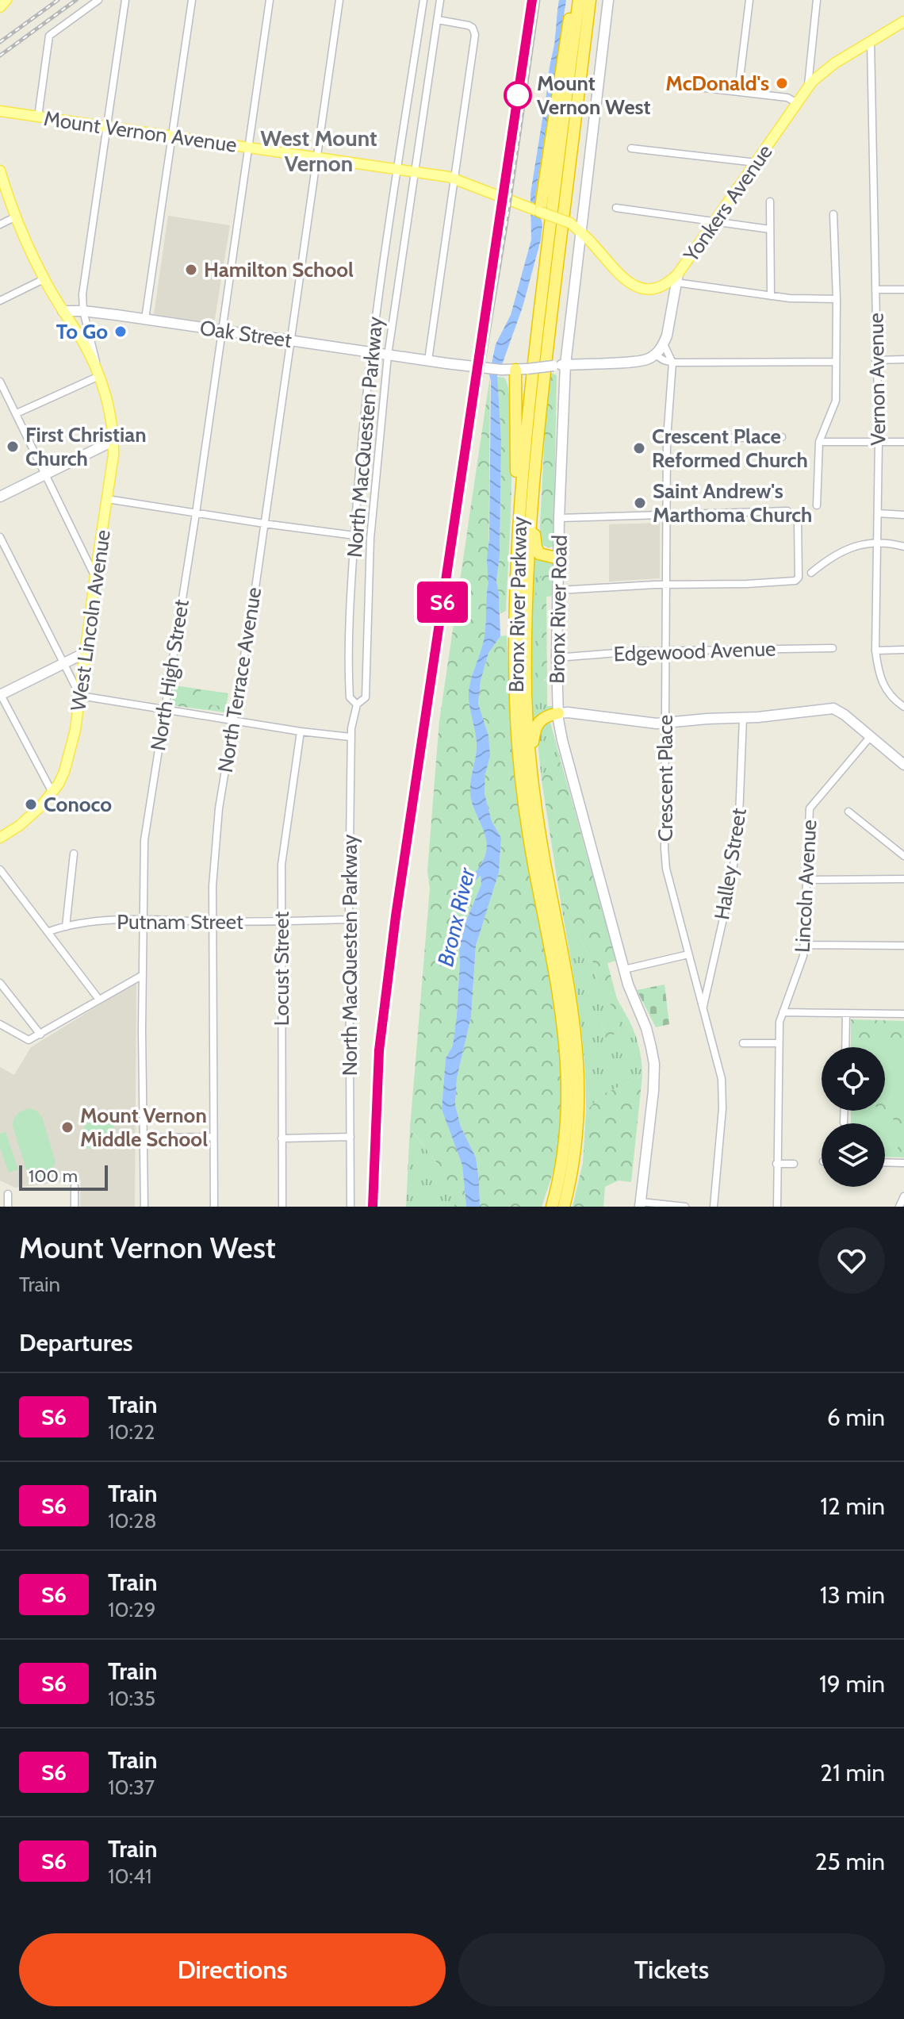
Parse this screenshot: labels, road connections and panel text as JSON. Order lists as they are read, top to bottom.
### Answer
{
  "streets": {
    "highway": ["Bronx River Parkway"],
    "main road": ["Mount Vernon Avenue", "Yonkers Avenue", "West Lincoln Avenue"],
    "street": [
      "Oak Street",
      "Vernon Avenue",
      "North MacQuesten Parkway",
      "Bronx River Road",
      "Edgewood Avenue",
      "North High Street",
      "North Terrace Avenue",
      "Crescent Place",
      "Halley Street",
      "Lincoln Avenue",
      "Putnam Street",
      "Locust Street"
    ]
  },
  "crossings": [
    ["Mount Vernon Avenue", "Yonkers Avenue"],
    ["Mount Vernon Avenue", "North MacQuesten Parkway"],
    ["Mount Vernon Avenue", "West Lincoln Avenue"],
    ["Mount Vernon Avenue", "North High Street"],
    ["Mount Vernon Avenue", "North Terrace Avenue"],
    ["Yonkers Avenue", "Vernon Avenue"],
    ["Yonkers Avenue", "Bronx River Road"],
    ["Oak Street", "North MacQuesten Parkway"],
    ["Oak Street", "Bronx River Road"],
    ["Oak Street", "West Lincoln Avenue"],
    ["Oak Street", "North High Street"],
    ["Oak Street", "North Terrace Avenue"],
    ["North MacQuesten Parkway", "Putnam Street"],
    ["Bronx River Road", "Edgewood Avenue"],
    ["Edgewood Avenue", "Crescent Place"],
    ["North High Street", "Putnam Street"],
    ["North Terrace Avenue", "Putnam Street"],
    ["Crescent Place", "Halley Street"],
    ["Putnam Street", "Locust Street"]
  ],
  "districts": ["West Mount Vernon"],
  "water": ["Bronx River"],
  "places": [
    "McDonald's",
    "Mount Vernon West",
    "Hamilton School",
    "To Go",
    "First Christian Church",
    "Crescent Place Reformed Church",
    "Saint Andrew's Marthoma Church",
    "Conoco",
    "Mount Vernon Middle School"
  ],
  "scale_bar": "100 m",
  "page": {
    "on_map": "S6",
    "scale": "100 m",
    "heading": [
      ["Mount Vernon West", "Train"],
      "Departures"
    ],
    "list": [
      {
        "mark": "S6",
        "name": "Train",
        "note": "10:22",
        "value": "6 min"
      },
      {
        "mark": "S6",
        "name": "Train",
        "note": "10:28",
        "value": "12 min"
      },
      {
        "mark": "S6",
        "name": "Train",
        "note": "10:29",
        "value": "13 min"
      },
      {
        "mark": "S6",
        "name": "Train",
        "note": "10:35",
        "value": "19 min"
      },
      {
        "mark": "S6",
        "name": "Train",
        "note": "10:37",
        "value": "21 min"
      },
      {
        "mark": "S6",
        "name": "Train",
        "note": "10:41",
        "value": "25 min"
      }
    ],
    "buttons": ["Directions", "Tickets"]
  }
}
